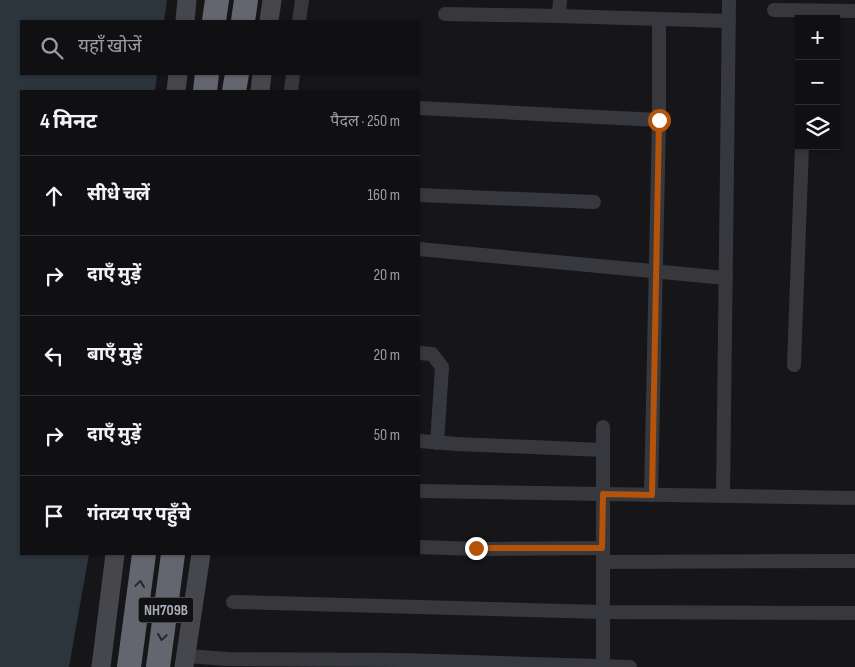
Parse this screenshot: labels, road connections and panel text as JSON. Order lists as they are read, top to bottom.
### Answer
{
  "streets": {
    "highway": ["NH709B"]
  },
  "page": {
    "map_buttons": ["+", "−"],
    "search": "यहाँ खोजें",
    "heading": ["4 मिनट", "पैदल · 250 m"],
    "list": [
      ["सीधे चलें", "160 m"],
      ["दाएँ मुड़ें", "20 m"],
      ["बाएँ मुड़ें", "20 m"],
      ["दाएँ मुड़ें", "50 m"],
      "गंतव्य पर पहुँचे"
    ]
  }
}
